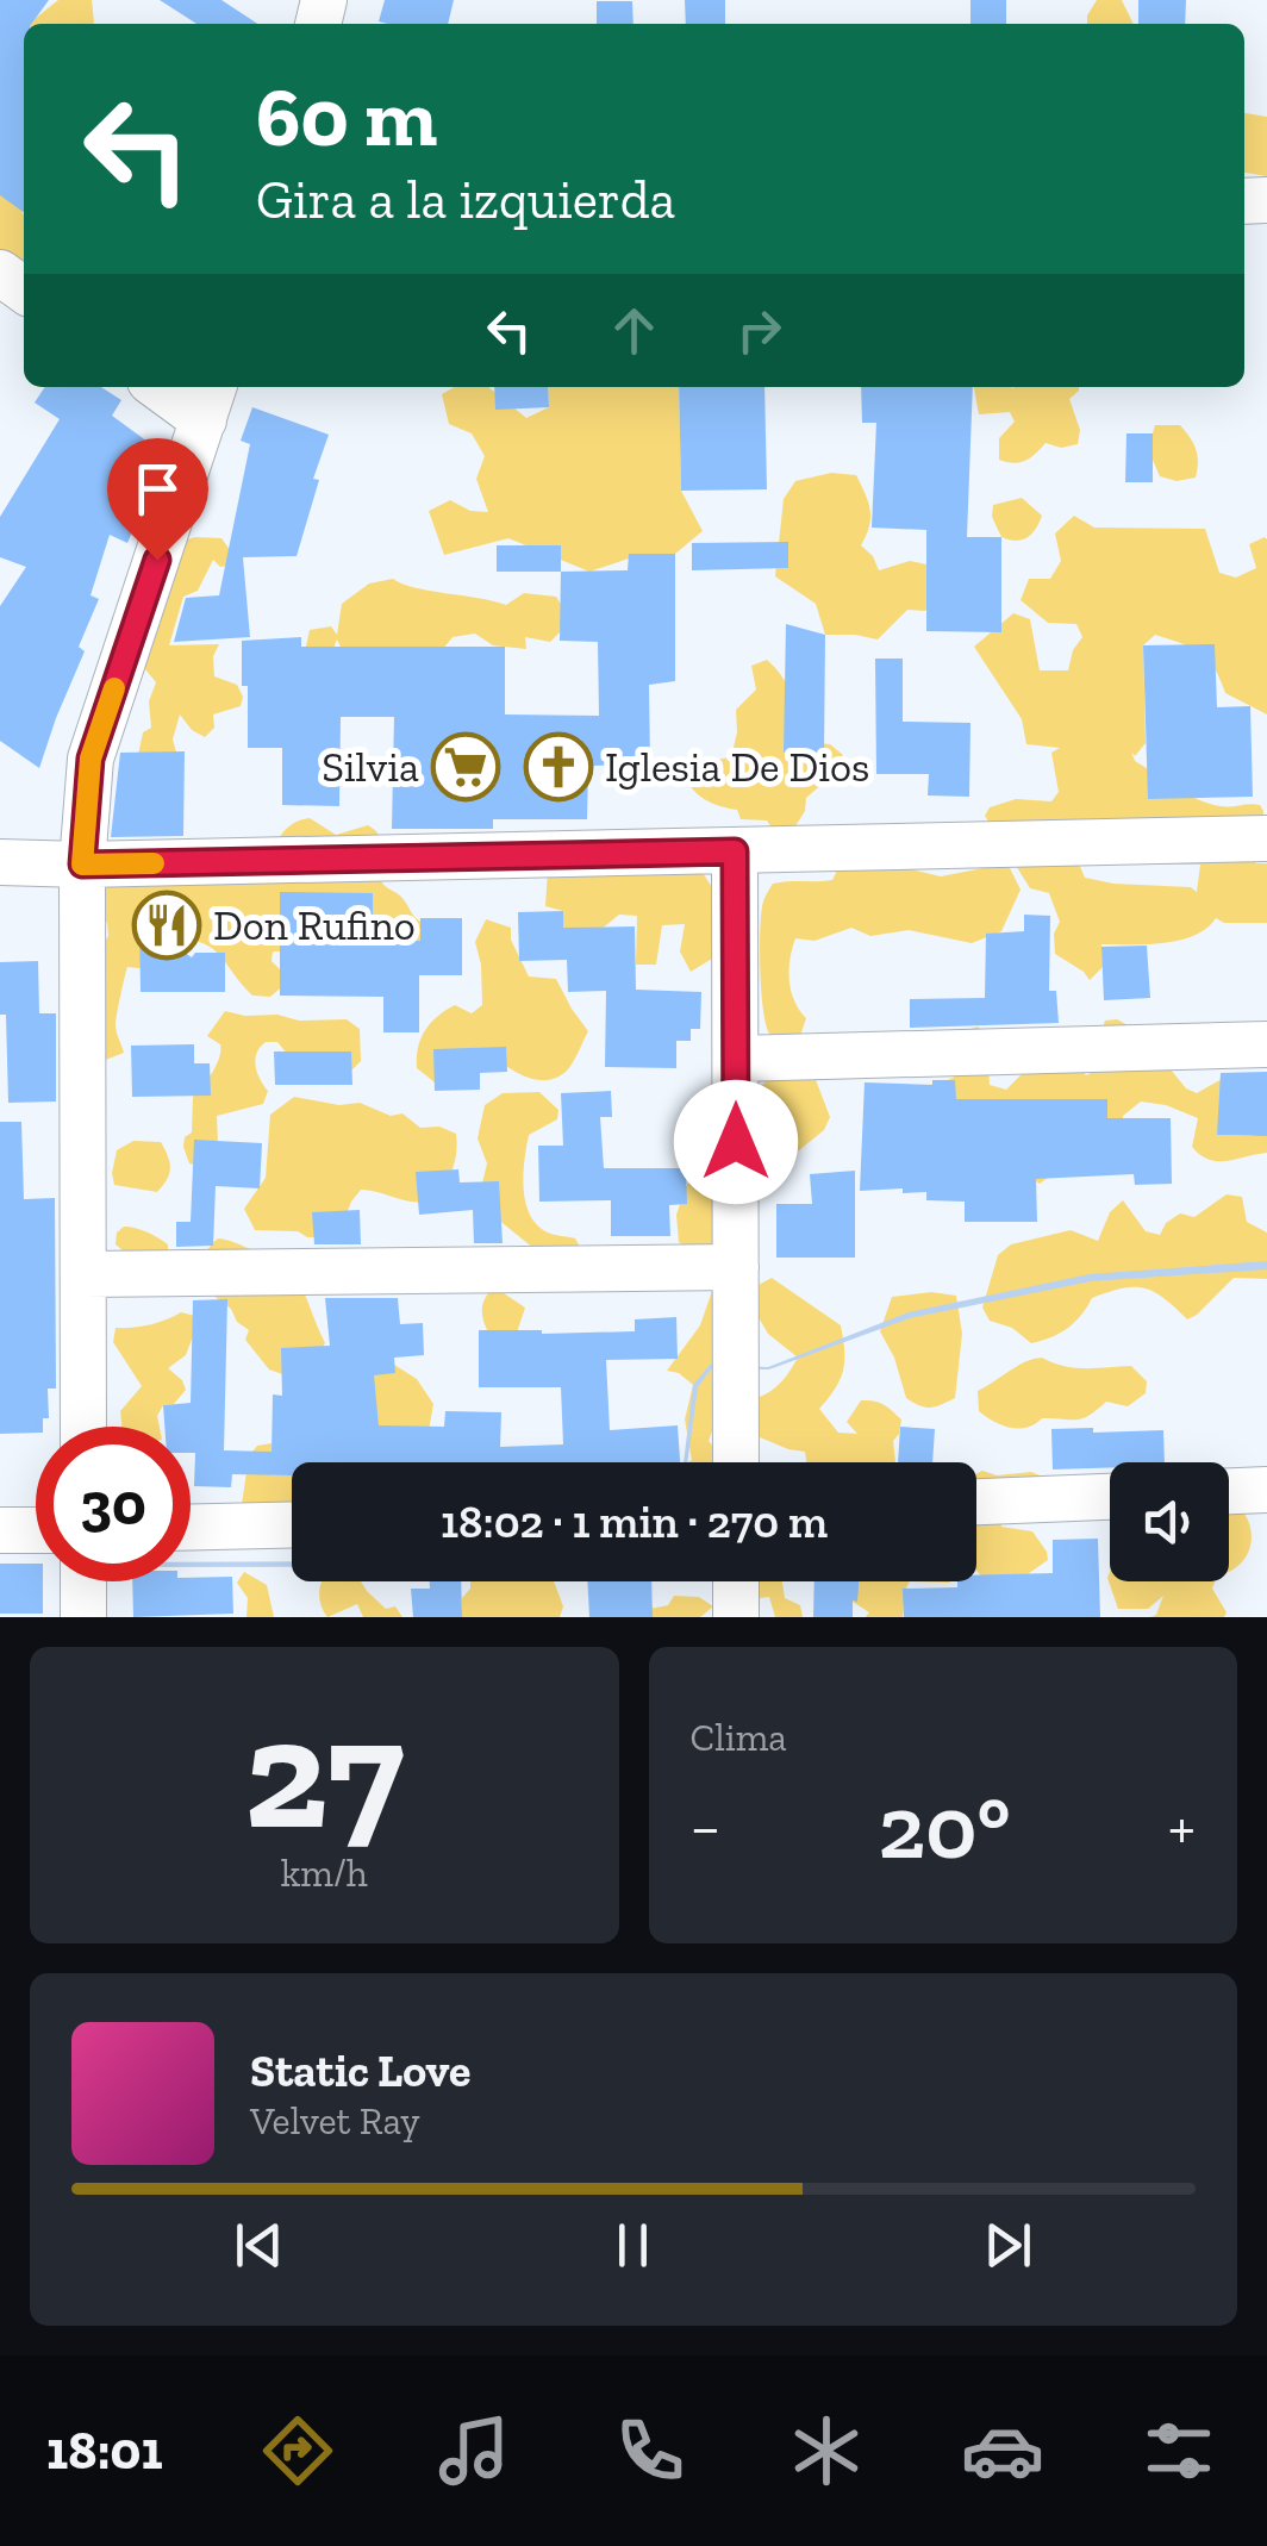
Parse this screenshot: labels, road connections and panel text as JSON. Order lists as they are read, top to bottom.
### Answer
{
  "places": {
    "supermarket": ["Silvia"],
    "church": ["Iglesia De Dios"],
    "restaurant": ["Don Rufino"]
  },
  "page": {
    "turn": ["60 m", "Gira a la izquierda"],
    "limit": "30",
    "trip": "18:02 · 1 min · 270 m",
    "tile": [
      ["27", "km/h"],
      "Clima"
    ],
    "heat": ["−", "20°", "+"],
    "song": ["Static Love", "Velvet Ray"],
    "tabs": "18:01"
  }
}
